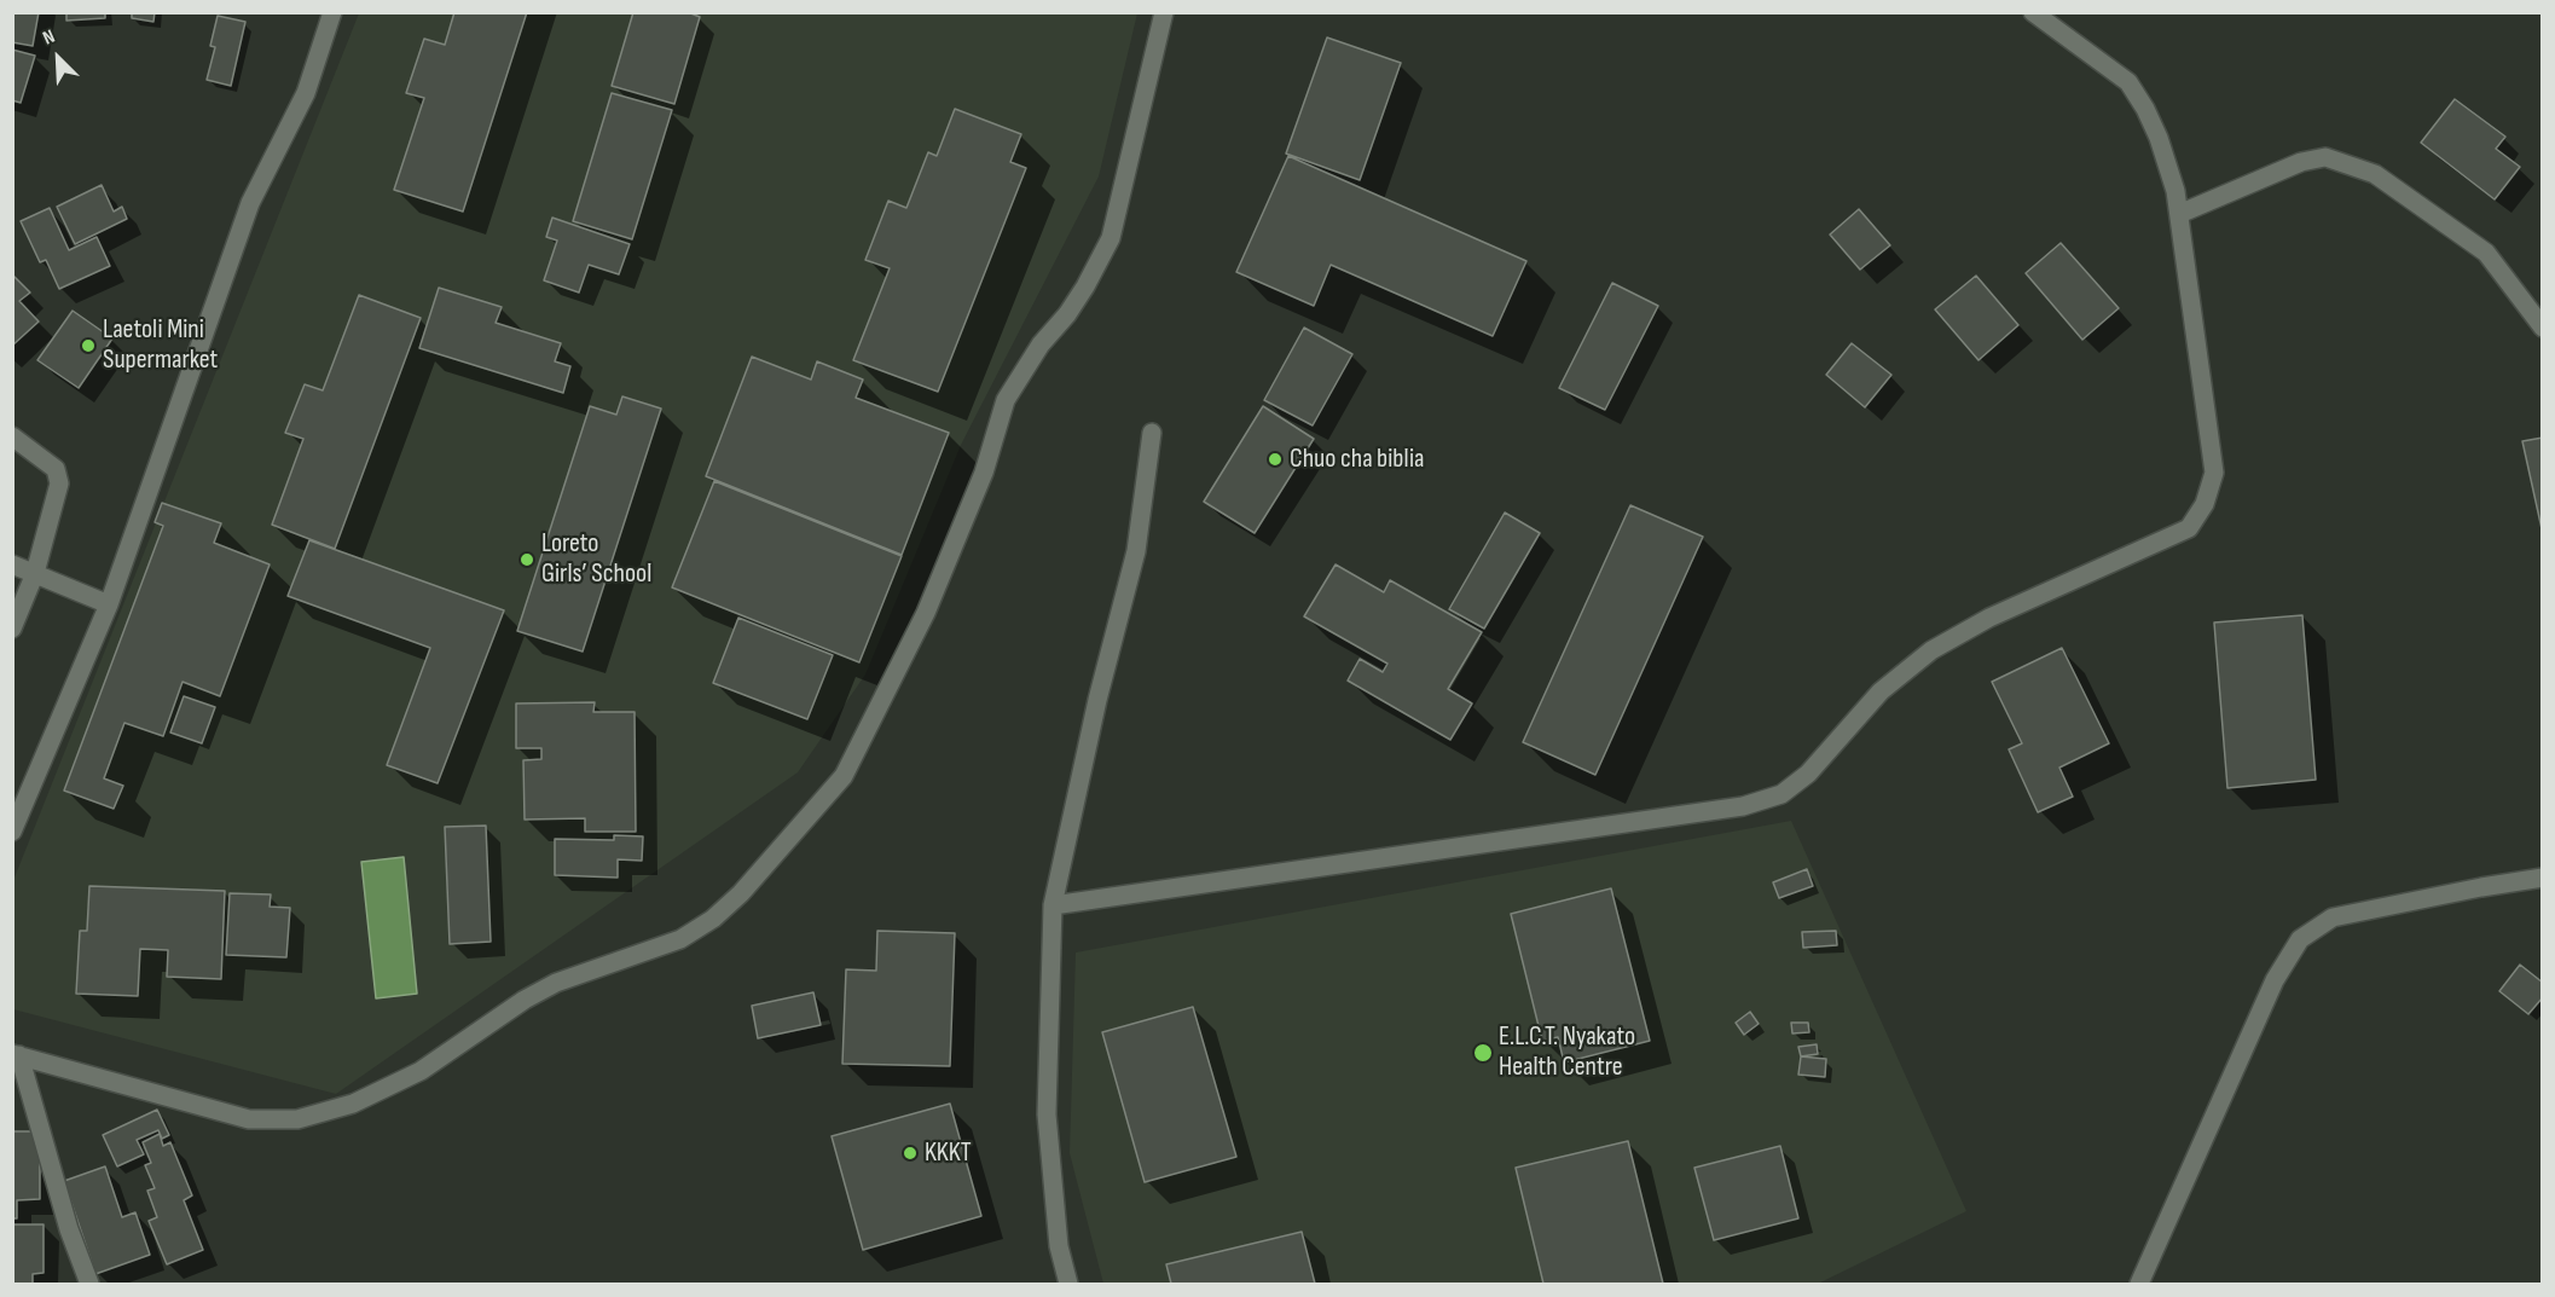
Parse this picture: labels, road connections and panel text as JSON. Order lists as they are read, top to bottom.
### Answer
{
  "places": [
    "Laetoli Mini Supermarket",
    "Chuo cha biblia",
    "Loreto Girls’ School",
    "E.L.C.T. Nyakato Health Centre",
    "KKKT"
  ],
  "north": "top left"
}
